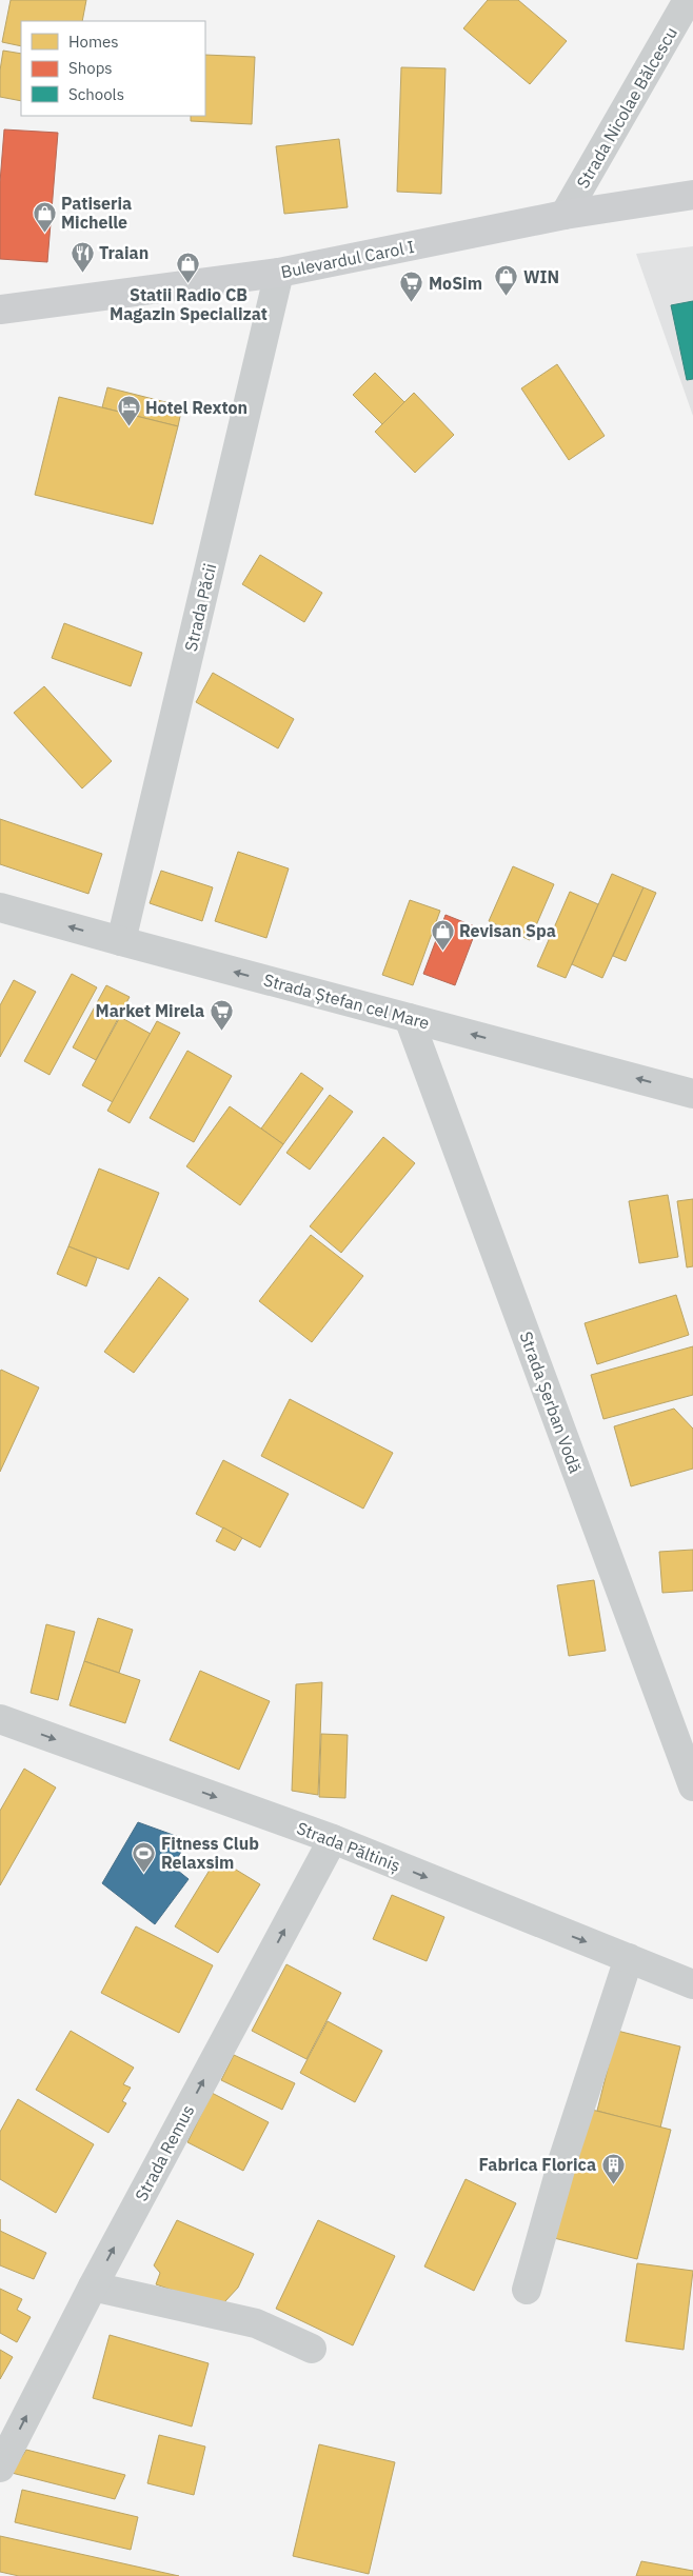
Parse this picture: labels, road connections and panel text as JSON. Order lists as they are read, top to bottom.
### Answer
{
  "streets": {
    "main road": ["Bulevardul Carol I"],
    "street": [
      "Strada Nicolae Bălcescu",
      "Strada Păcii",
      "Strada Ștefan cel Mare",
      "Strada Șerban Vodă",
      "Strada Păltiniș",
      "Strada Remus"
    ]
  },
  "crossings": [
    ["Strada Nicolae Bălcescu", "Bulevardul Carol I"],
    ["Bulevardul Carol I", "Strada Păcii"],
    ["Strada Păcii", "Strada Ștefan cel Mare"],
    ["Strada Ștefan cel Mare", "Strada Șerban Vodă"],
    ["Strada Păltiniș", "Strada Remus"]
  ],
  "one_way": ["Strada Ștefan cel Mare", "Strada Păltiniș", "Strada Remus"],
  "places": {
    "shop": [
      "Patiseria Michelle",
      "Statii Radio CB Magazin Specializat",
      "WIN",
      "Revisan Spa"
    ],
    "restaurant": ["Traian"],
    "supermarket": ["MoSim", "Market Mirela"],
    "hotel": ["Hotel Rexton"],
    "sports": ["Fitness Club Relaxsim"],
    "building": ["Fabrica Florica"]
  },
  "legend": ["Homes", "Shops", "Schools"]
}
